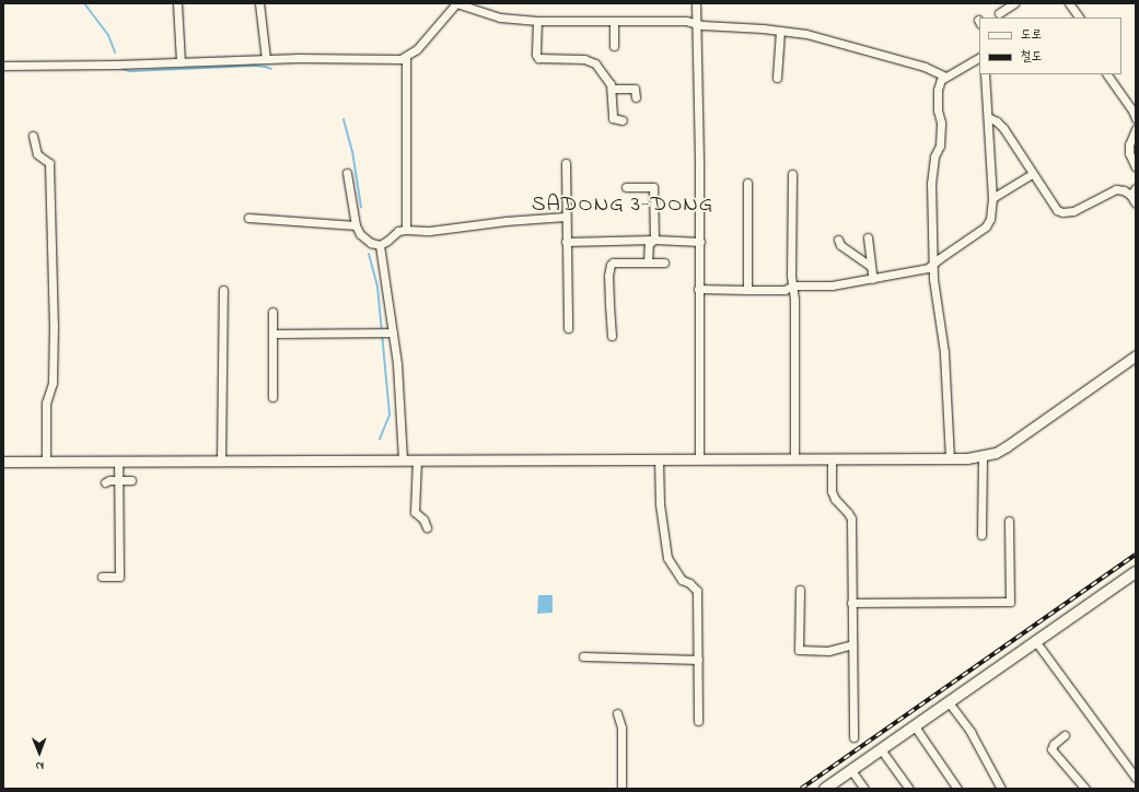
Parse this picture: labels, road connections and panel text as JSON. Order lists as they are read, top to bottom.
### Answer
{
  "districts": ["SADONG 3-DONG"],
  "legend": ["도로", "철도"],
  "north": "bottom"
}
